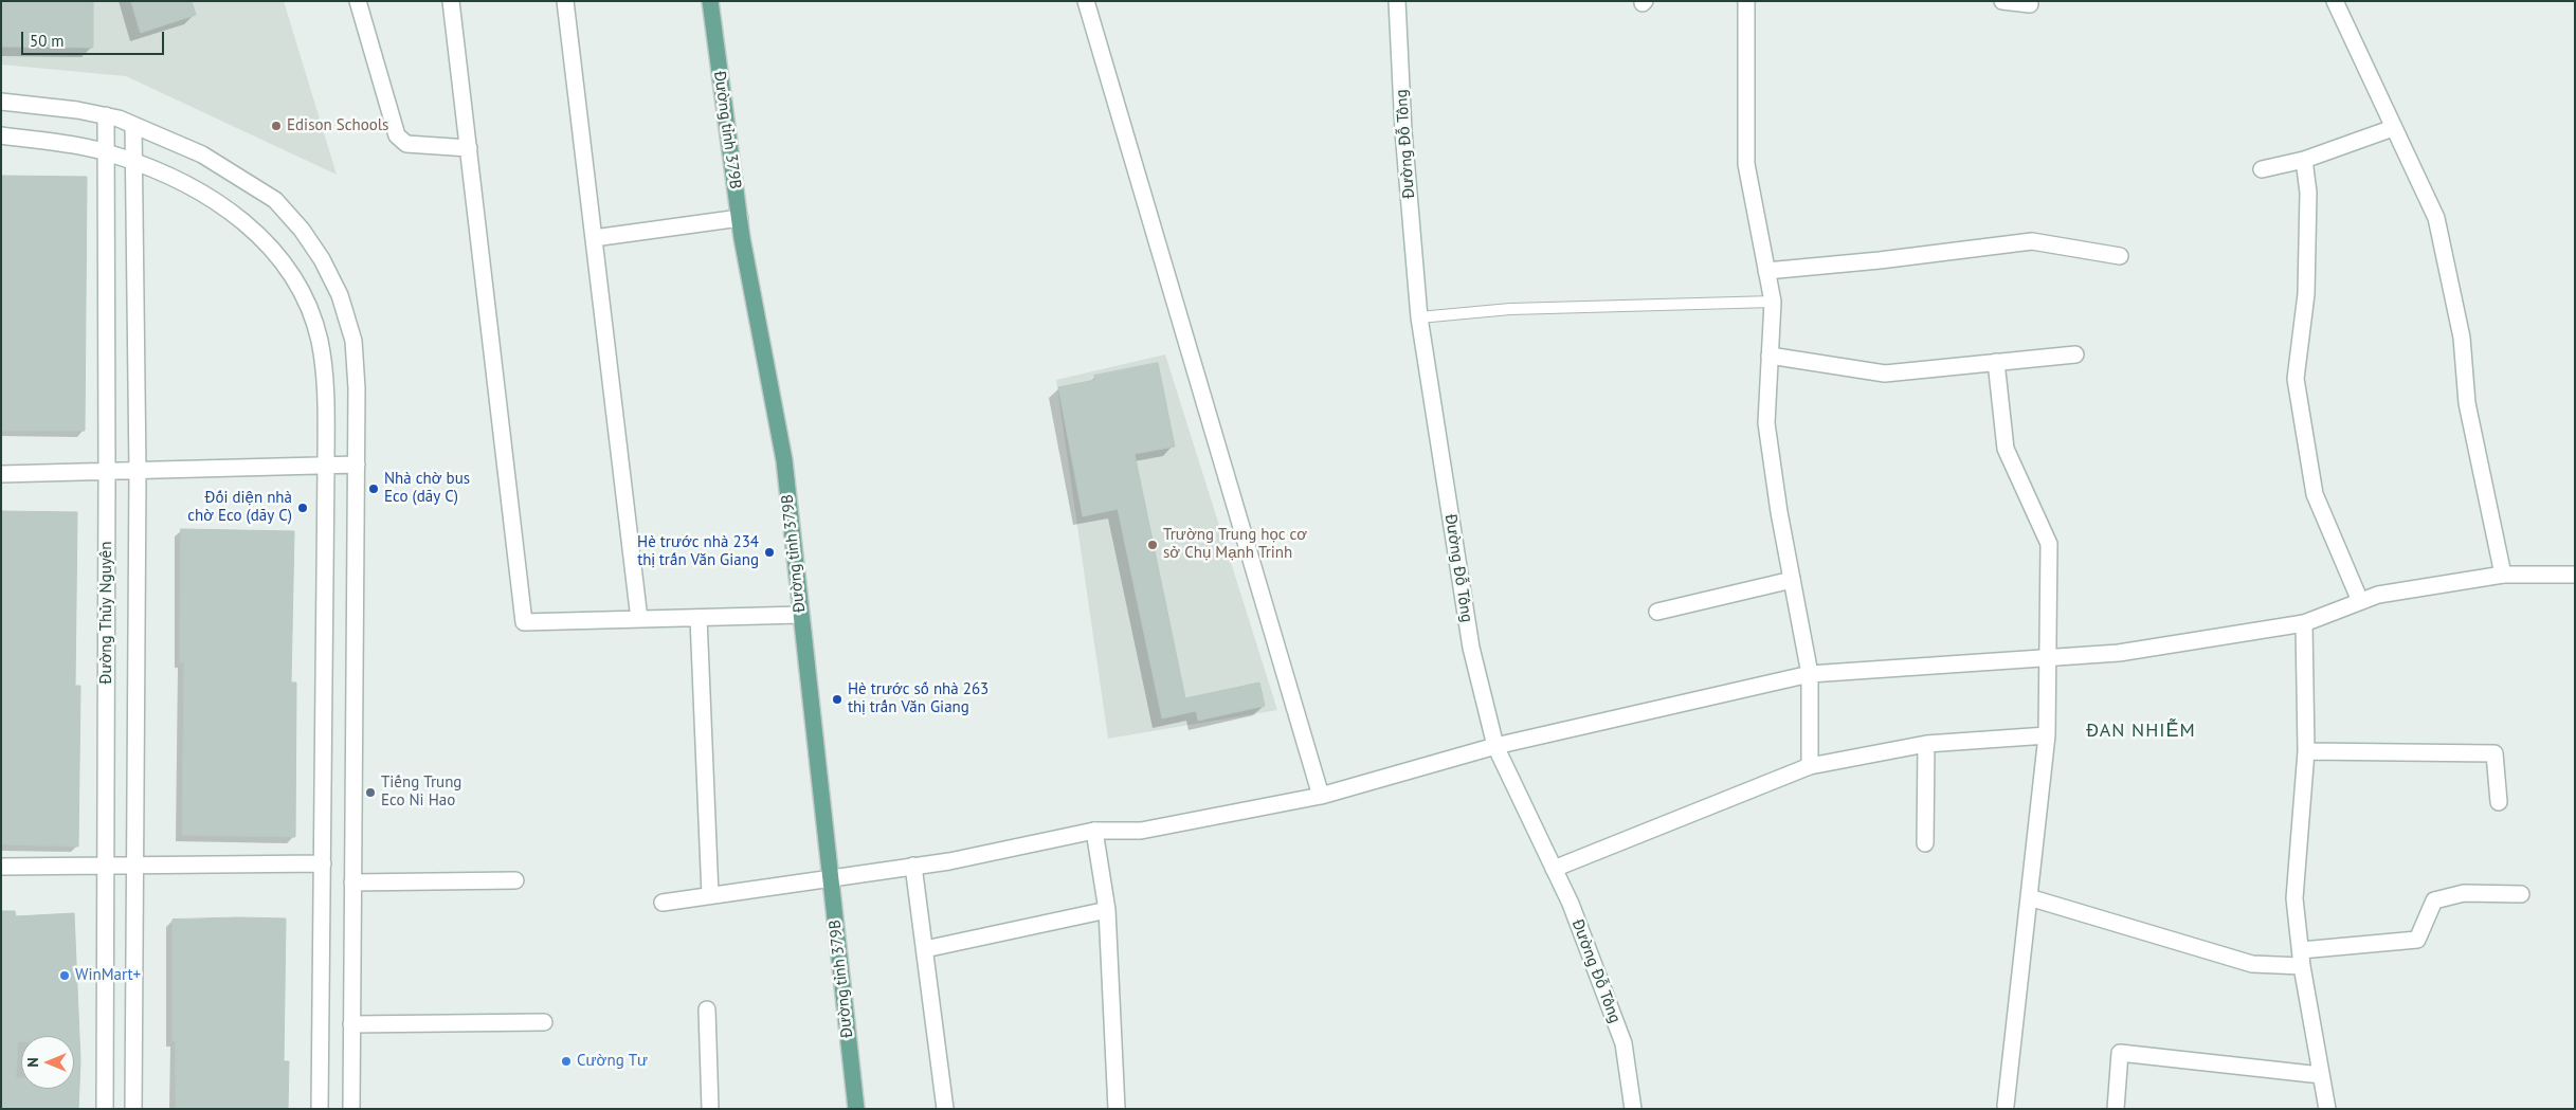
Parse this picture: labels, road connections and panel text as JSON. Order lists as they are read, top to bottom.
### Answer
{
  "streets": {
    "main road": ["Đường tỉnh 379B"],
    "street": ["Đường Đỗ Tông", "Đường Thủy Nguyên"]
  },
  "districts": ["ĐAN NHIỄM"],
  "places": [
    "Edison Schools",
    "Nhà chờ bus Eco (dãy C)",
    "Đối diện nhà chờ Eco (dãy C)",
    "Trường Trung học cơ sở Chụ Mạnh Trinh",
    "Hè trước nhà 234 thị trấn Văn Giang",
    "Hè trước số nhà 263 thị trấn Văn Giang",
    "Tiếng Trung Eco Ni Hao",
    "WinMart+",
    "Cường Tư"
  ],
  "scale_bar": "50 m",
  "north": "left"
}
